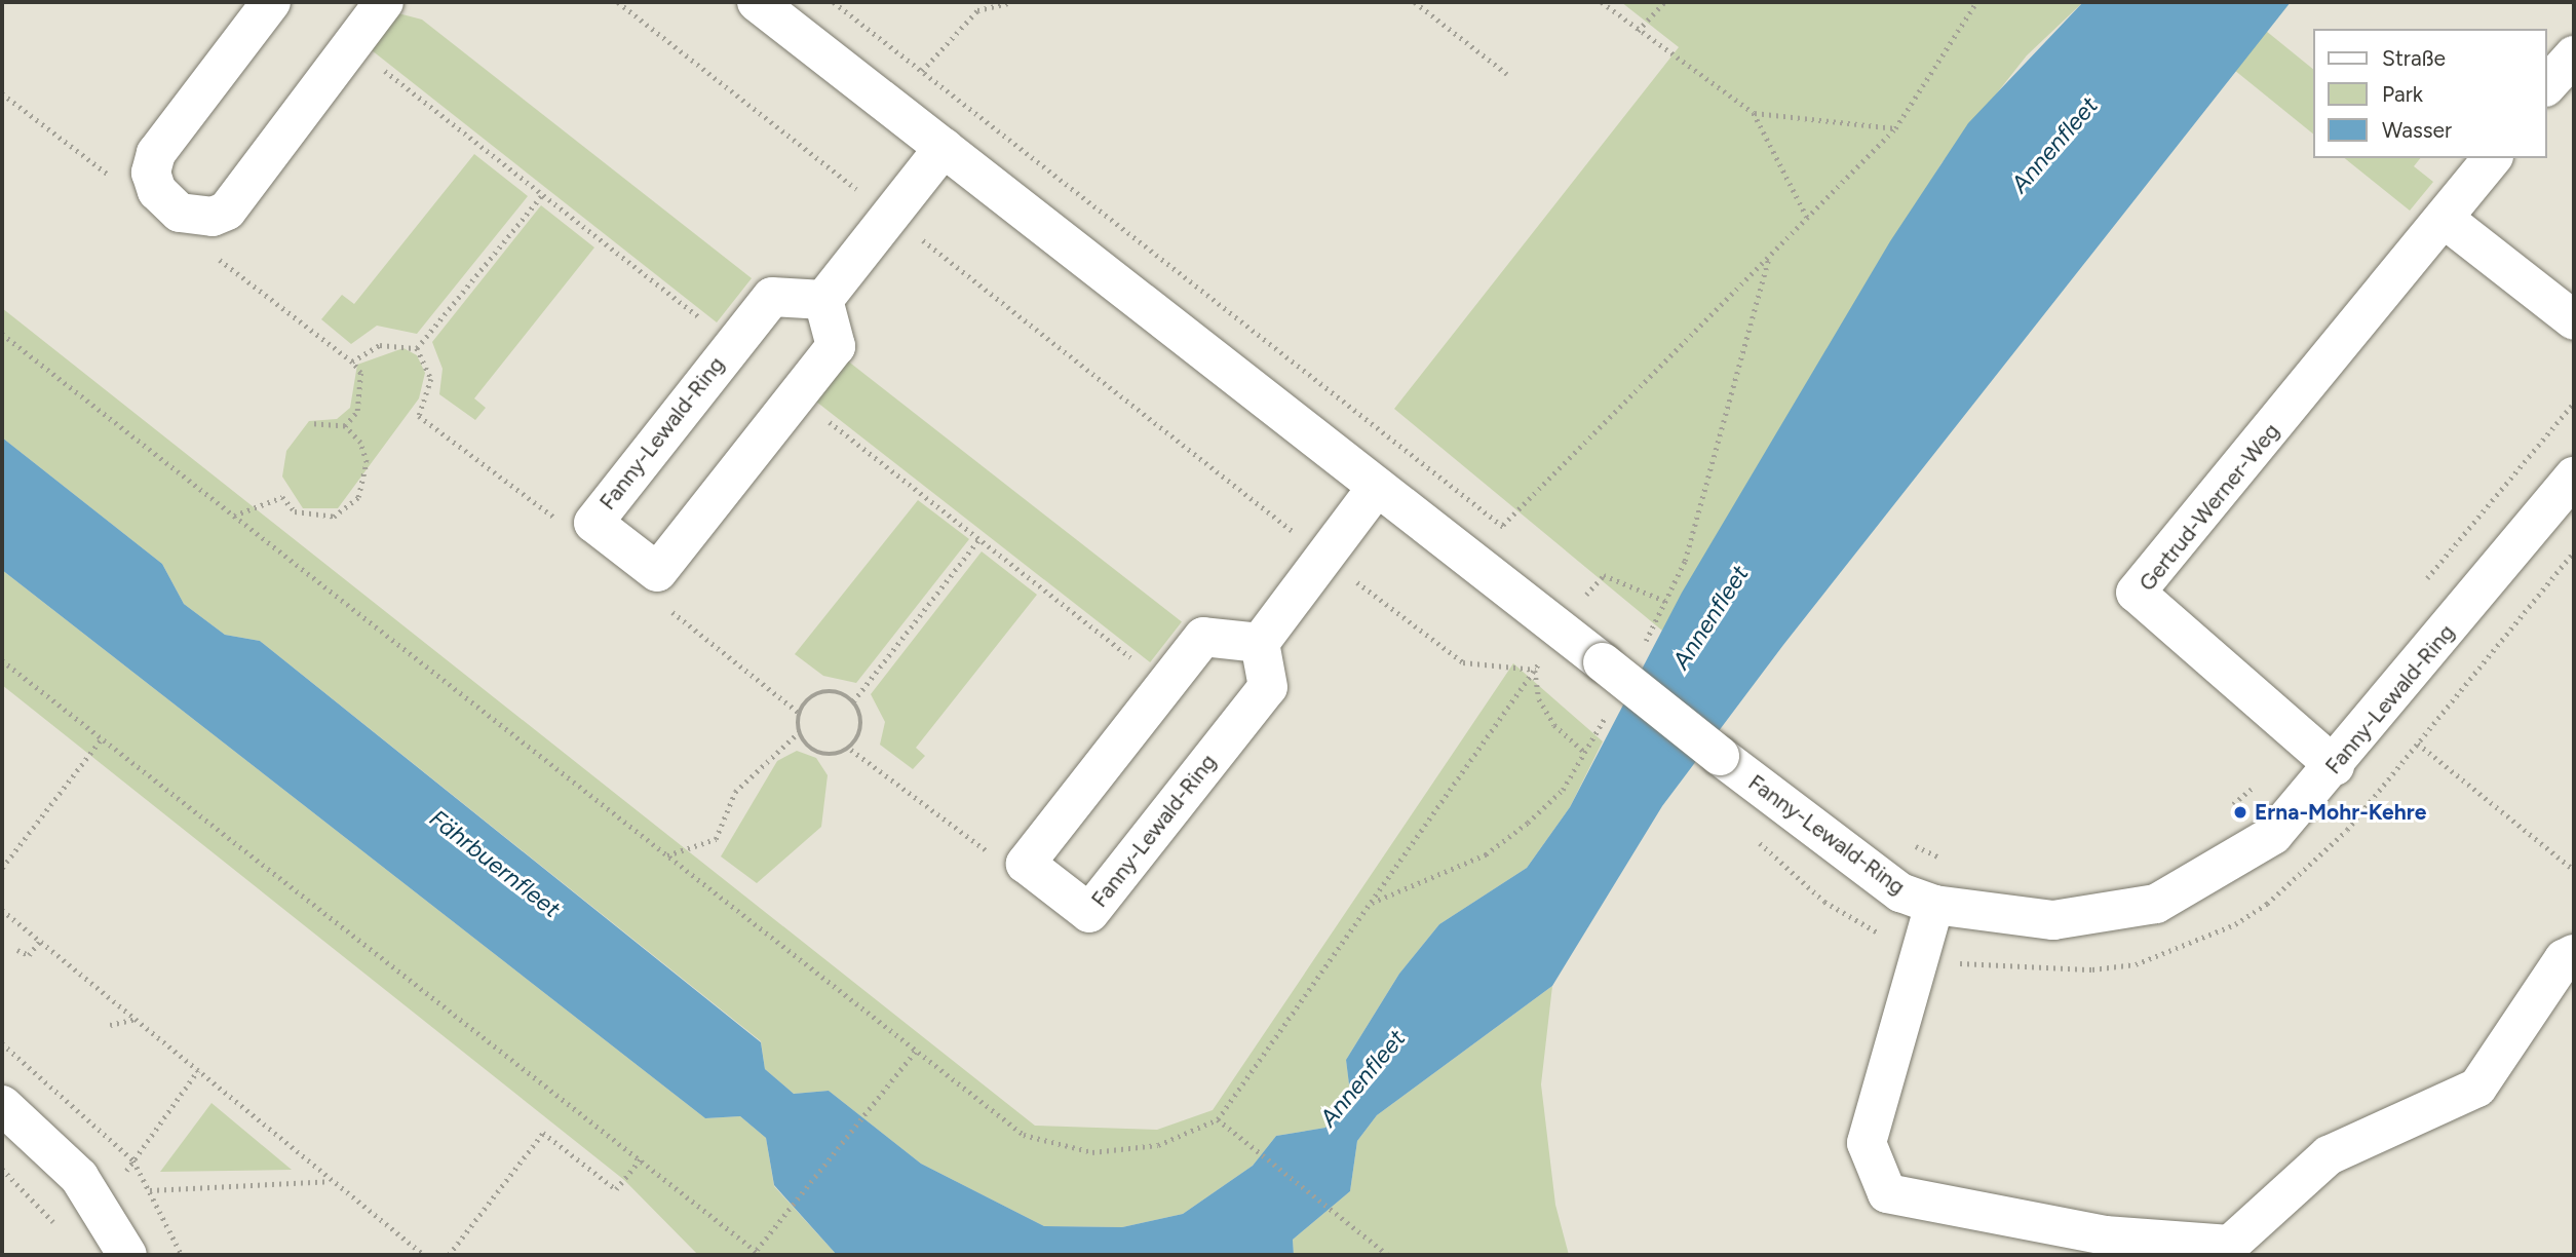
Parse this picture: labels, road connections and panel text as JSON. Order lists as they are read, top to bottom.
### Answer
{
  "streets": {
    "street": ["Fanny-Lewald-Ring", "Gertrud-Werner-Weg"]
  },
  "crossings": [
    ["Fanny-Lewald-Ring", "Gertrud-Werner-Weg"]
  ],
  "water": ["Annenfleet", "Fährbuernfleet"],
  "places": ["Erna-Mohr-Kehre"],
  "legend": ["Straße", "Park", "Wasser"]
}
